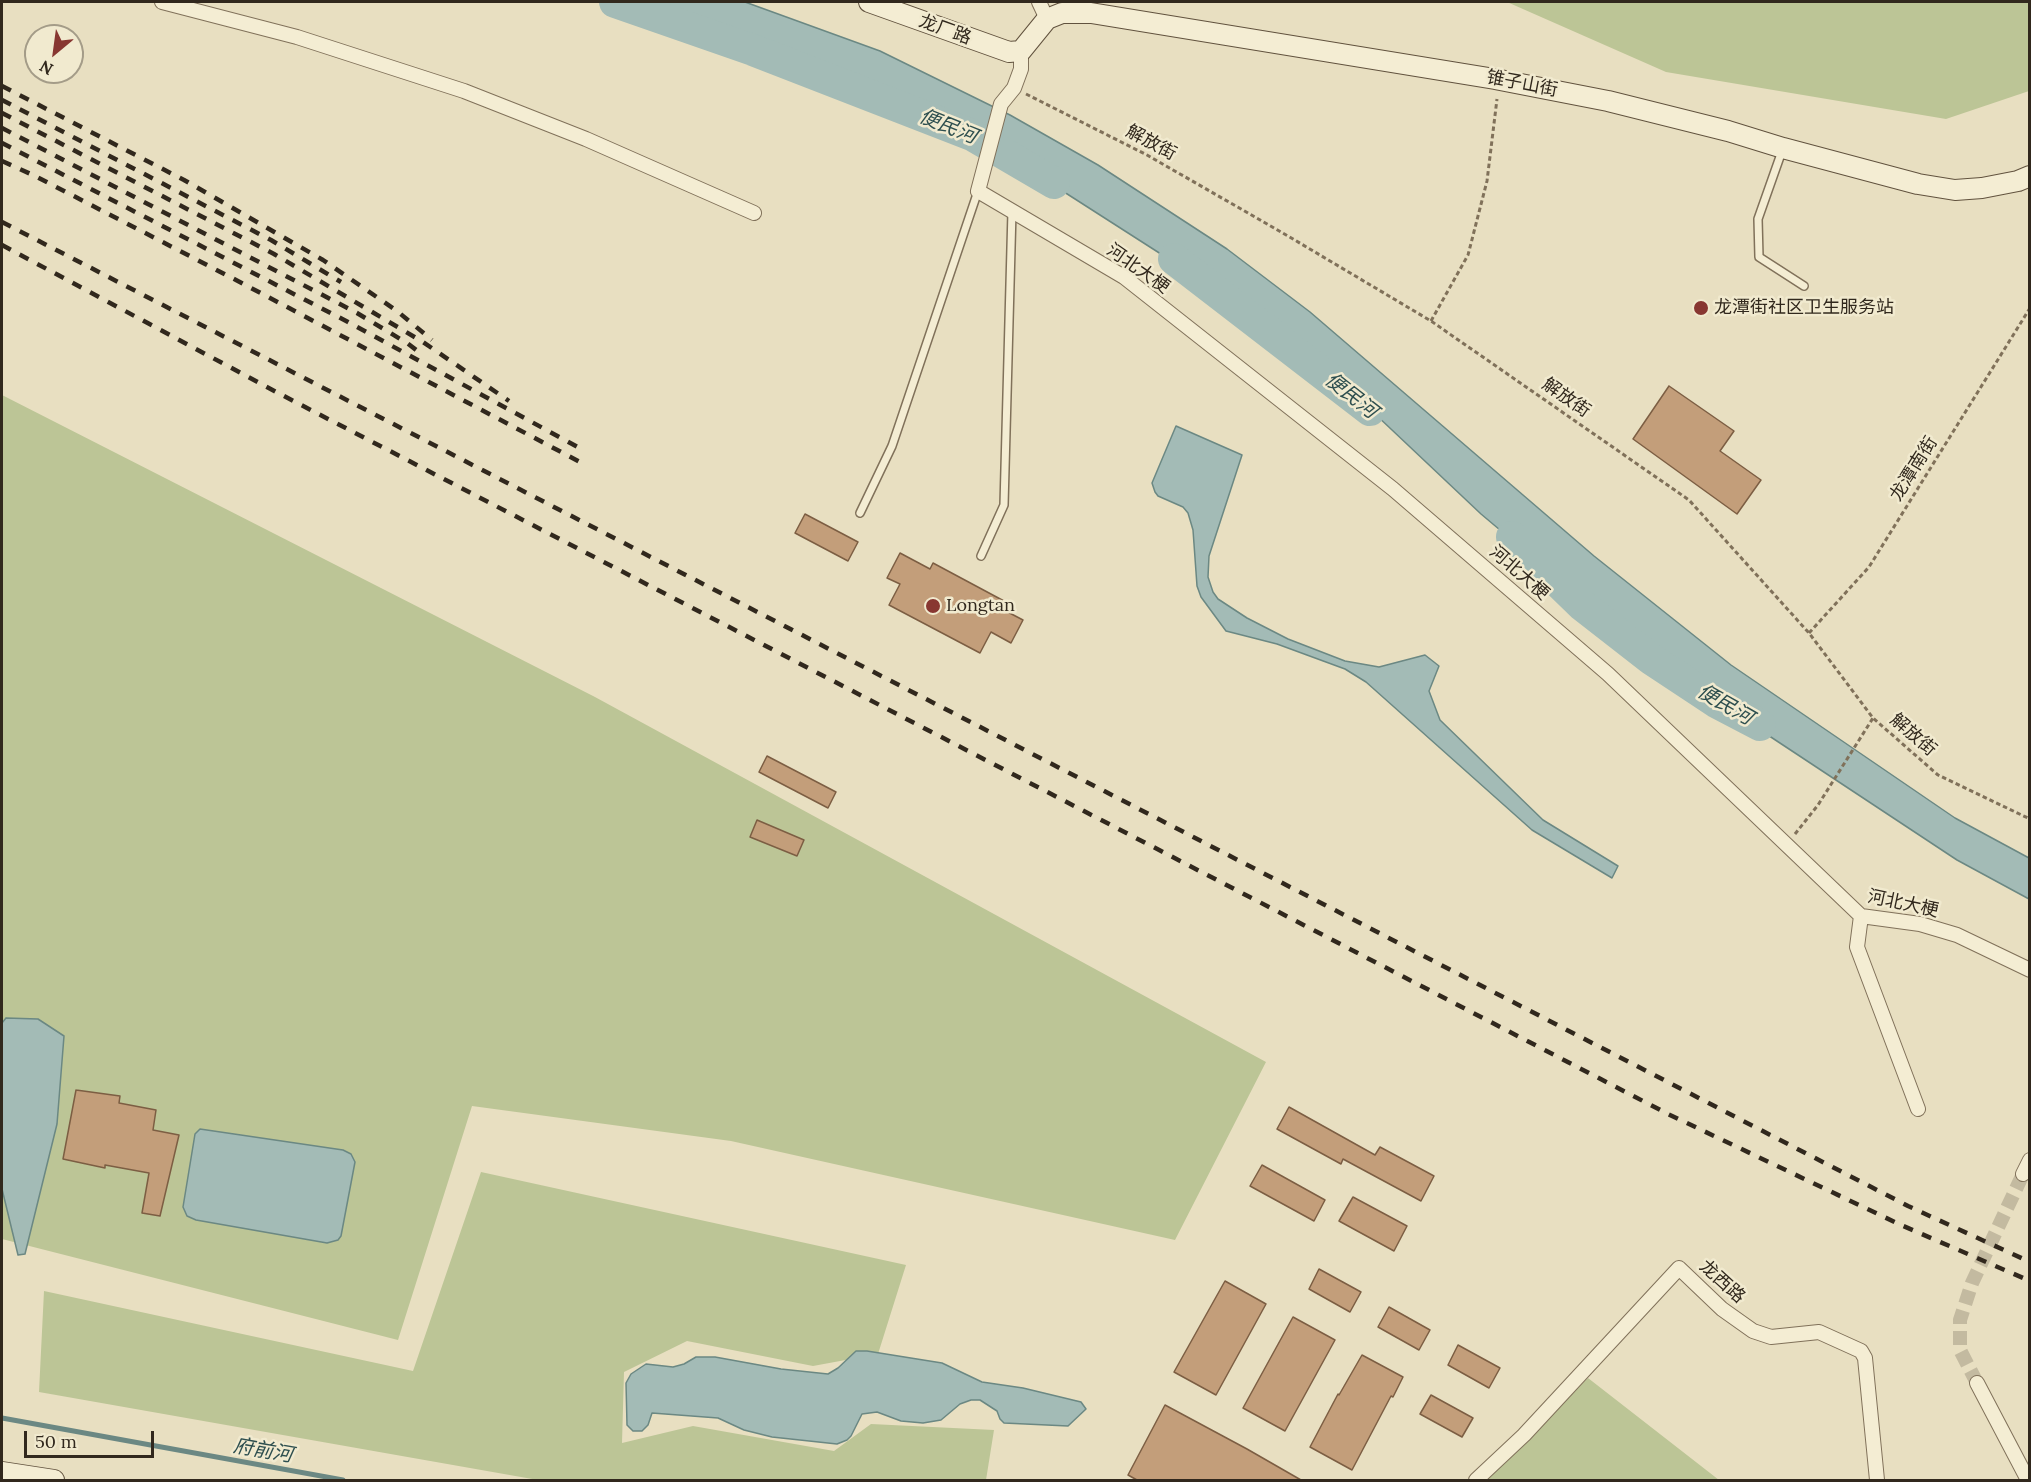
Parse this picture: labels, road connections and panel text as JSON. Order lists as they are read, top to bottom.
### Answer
{
  "streets": {
    "street": [
      "龙厂路",
      "锥子山街",
      "河北大梗",
      "龙西路"
    ],
    "path": ["解放街", "龙潭南街"]
  },
  "crossings": [
    ["龙厂路", "锥子山街"],
    ["解放街", "龙潭南街"]
  ],
  "water": ["便民河", "府前河"],
  "places": ["龙潭街社区卫生服务站", "Longtan"],
  "scale_bar": "50 m",
  "north": "bottom left"
}
